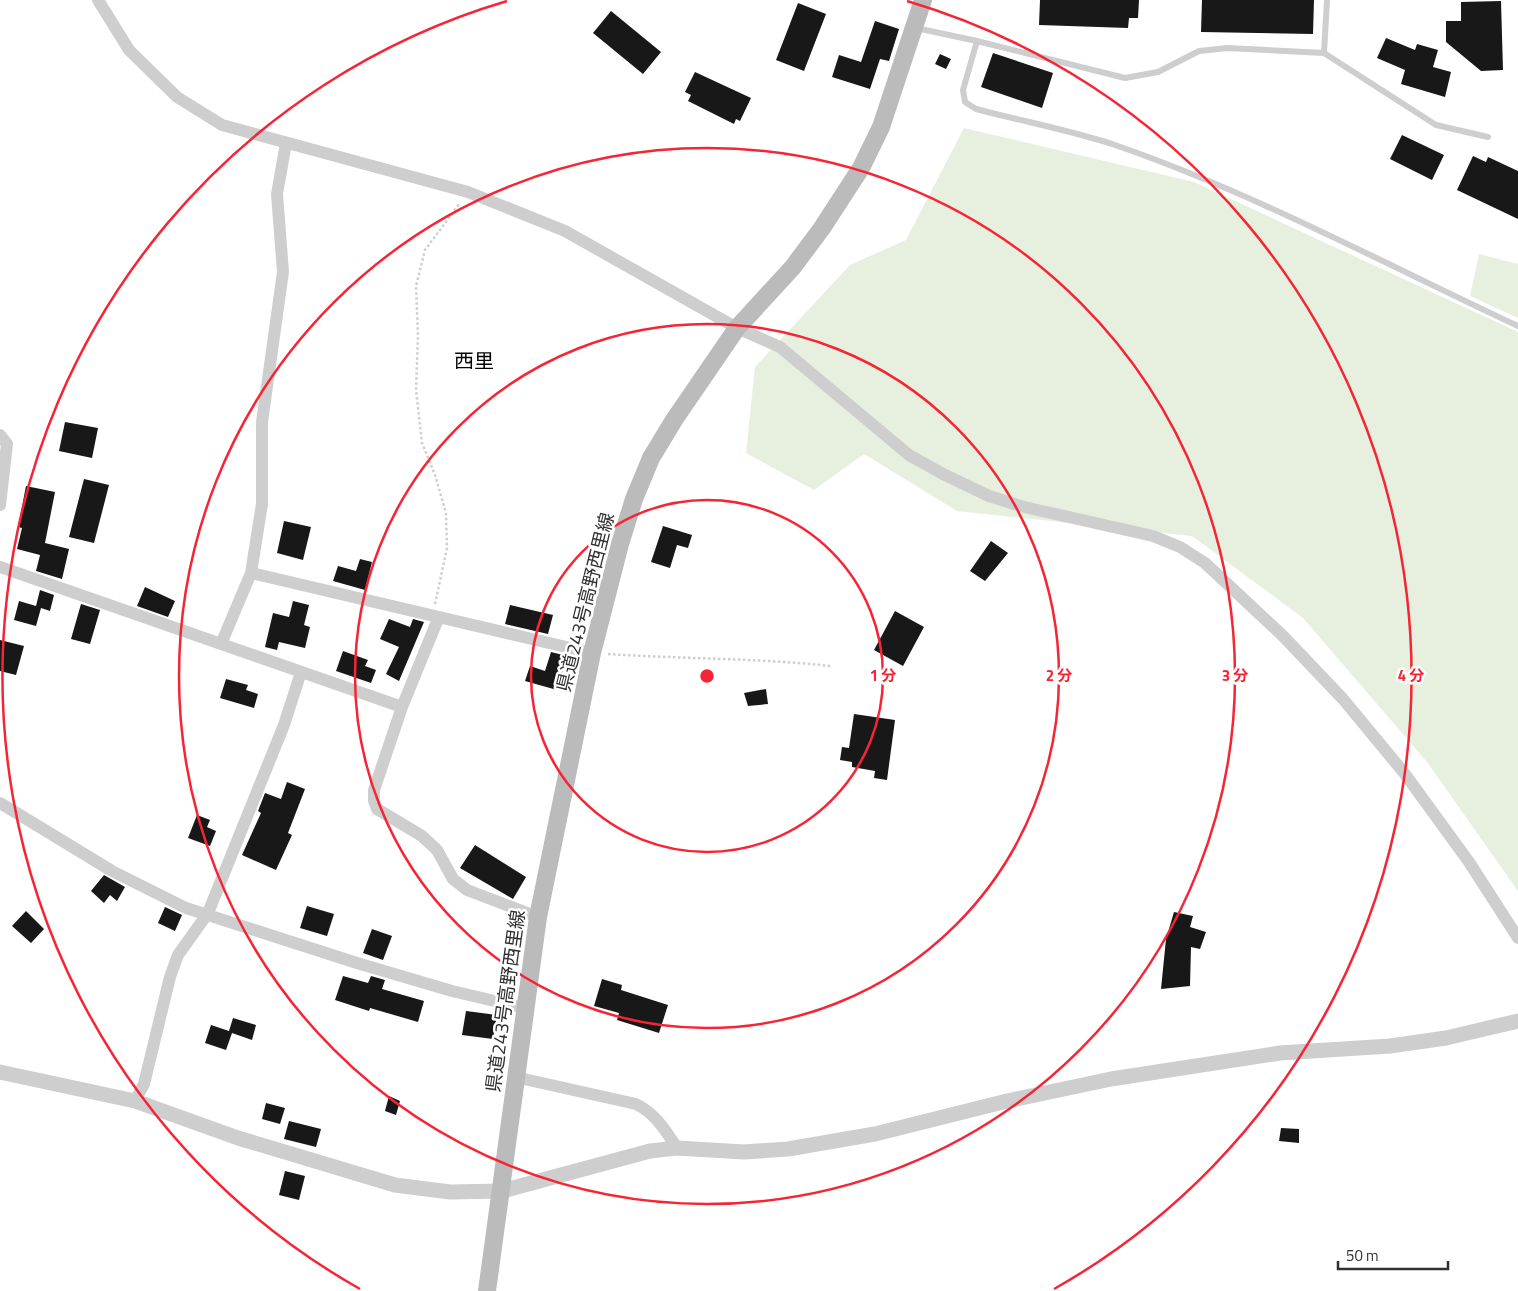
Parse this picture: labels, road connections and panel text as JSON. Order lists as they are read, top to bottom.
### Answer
{
  "streets": {
    "main road": ["県道243号高野西里線"]
  },
  "districts": ["西里"],
  "scale_bar": "50 m",
  "rings": [
    "1 分",
    "2 分",
    "3 分",
    "4 分"
  ]
}
